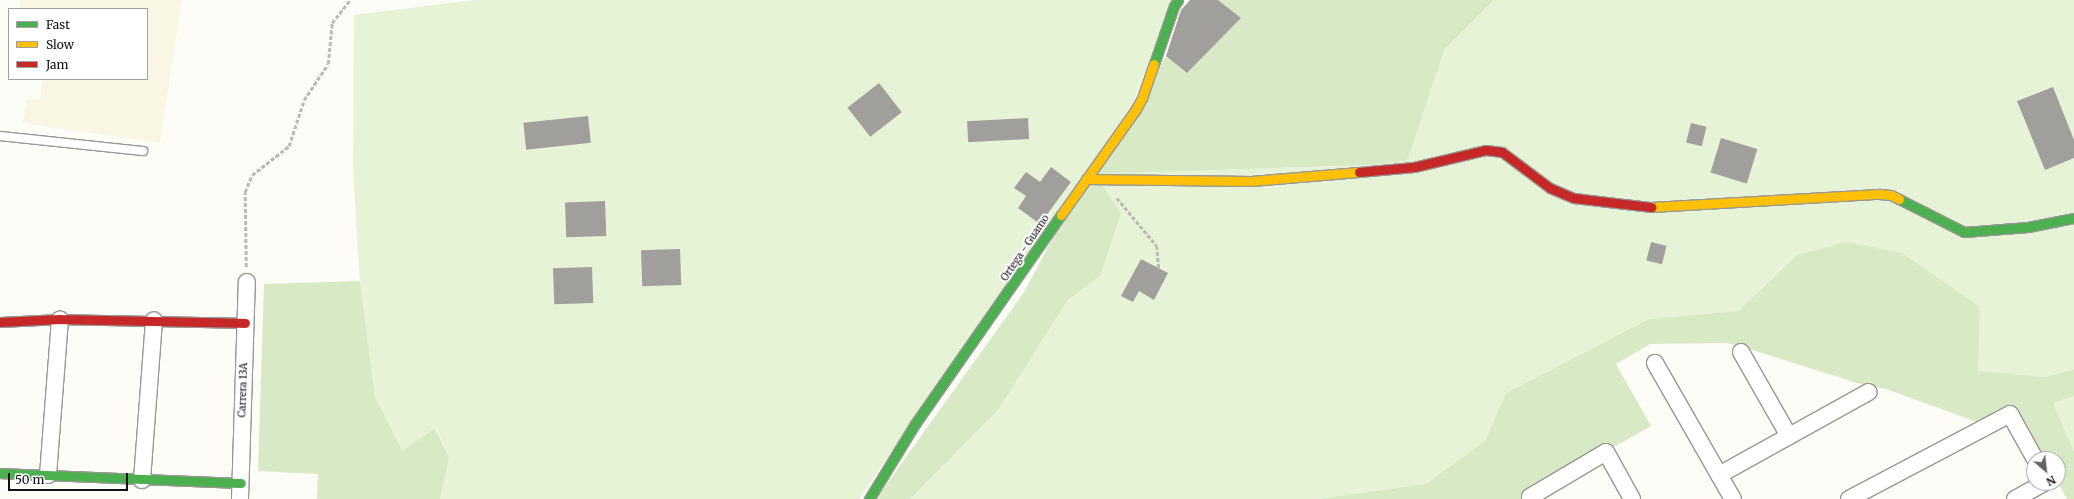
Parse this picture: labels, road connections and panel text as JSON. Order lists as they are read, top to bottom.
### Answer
{
  "streets": {
    "street": ["Ortega - Guamo", "Carrera 13A"]
  },
  "legend": ["Fast", "Slow", "Jam"],
  "scale_bar": "50 m",
  "north": "bottom right"
}
